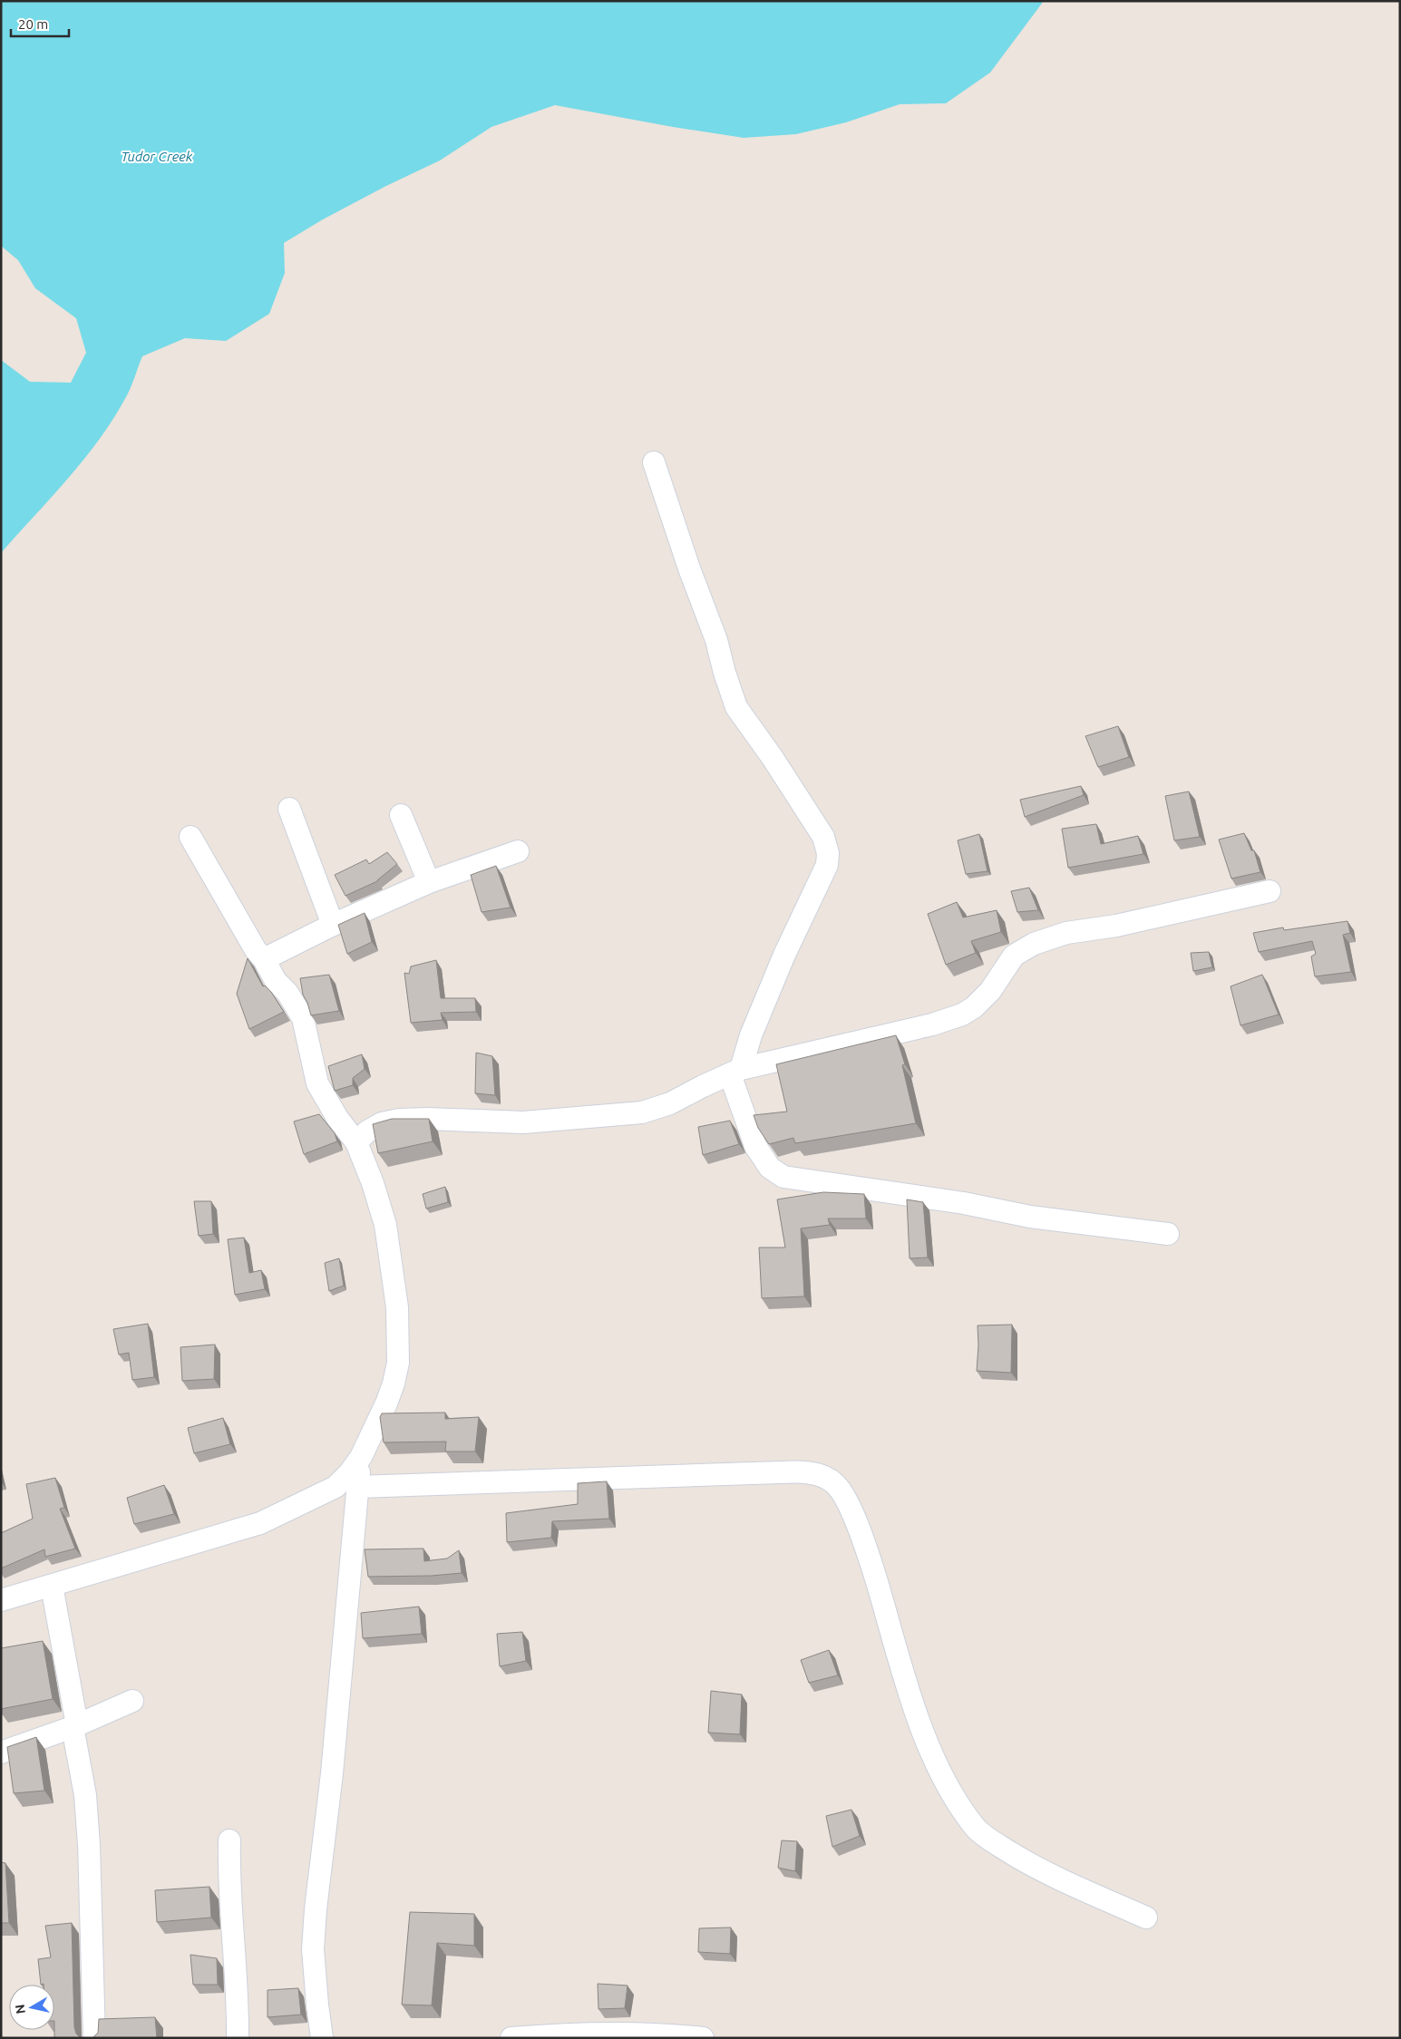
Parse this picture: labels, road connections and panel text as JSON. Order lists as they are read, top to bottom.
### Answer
{
  "water": ["Tudor Creek"],
  "scale_bar": "20 m",
  "north": "left"
}
